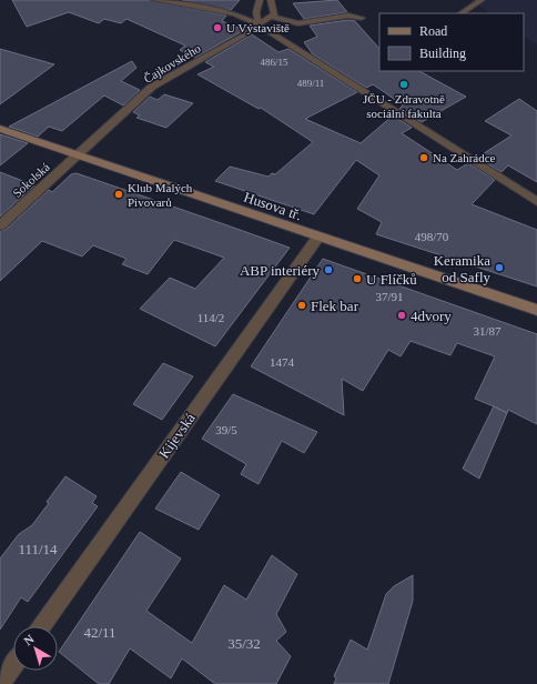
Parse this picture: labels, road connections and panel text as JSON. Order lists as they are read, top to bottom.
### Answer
{
  "streets": {
    "street": [
      "Čajkovského",
      "Sokolská",
      "Husova tř.",
      "Kijevská"
    ]
  },
  "crossings": [
    ["Čajkovského", "Sokolská"],
    ["Čajkovského", "Husova tř."],
    ["Sokolská", "Husova tř."],
    ["Husova tř.", "Kijevská"]
  ],
  "places": [
    "U Výstaviště",
    "JČU - Zdravotně sociální fakulta",
    "Na Zahrádce",
    "Klub Malých Pivovarů",
    "Keramika od Safly",
    "ABP interiéry",
    "U Flíčků",
    "Flek bar",
    "4dvory"
  ],
  "house_numbers": [
    "486/15",
    "489/11",
    "498/70",
    "37/91",
    "114/2",
    "31/87",
    "1474",
    "39/5",
    "111/14",
    "42/11",
    "35/32"
  ],
  "legend": ["Road", "Building"],
  "north": "top left"
}
